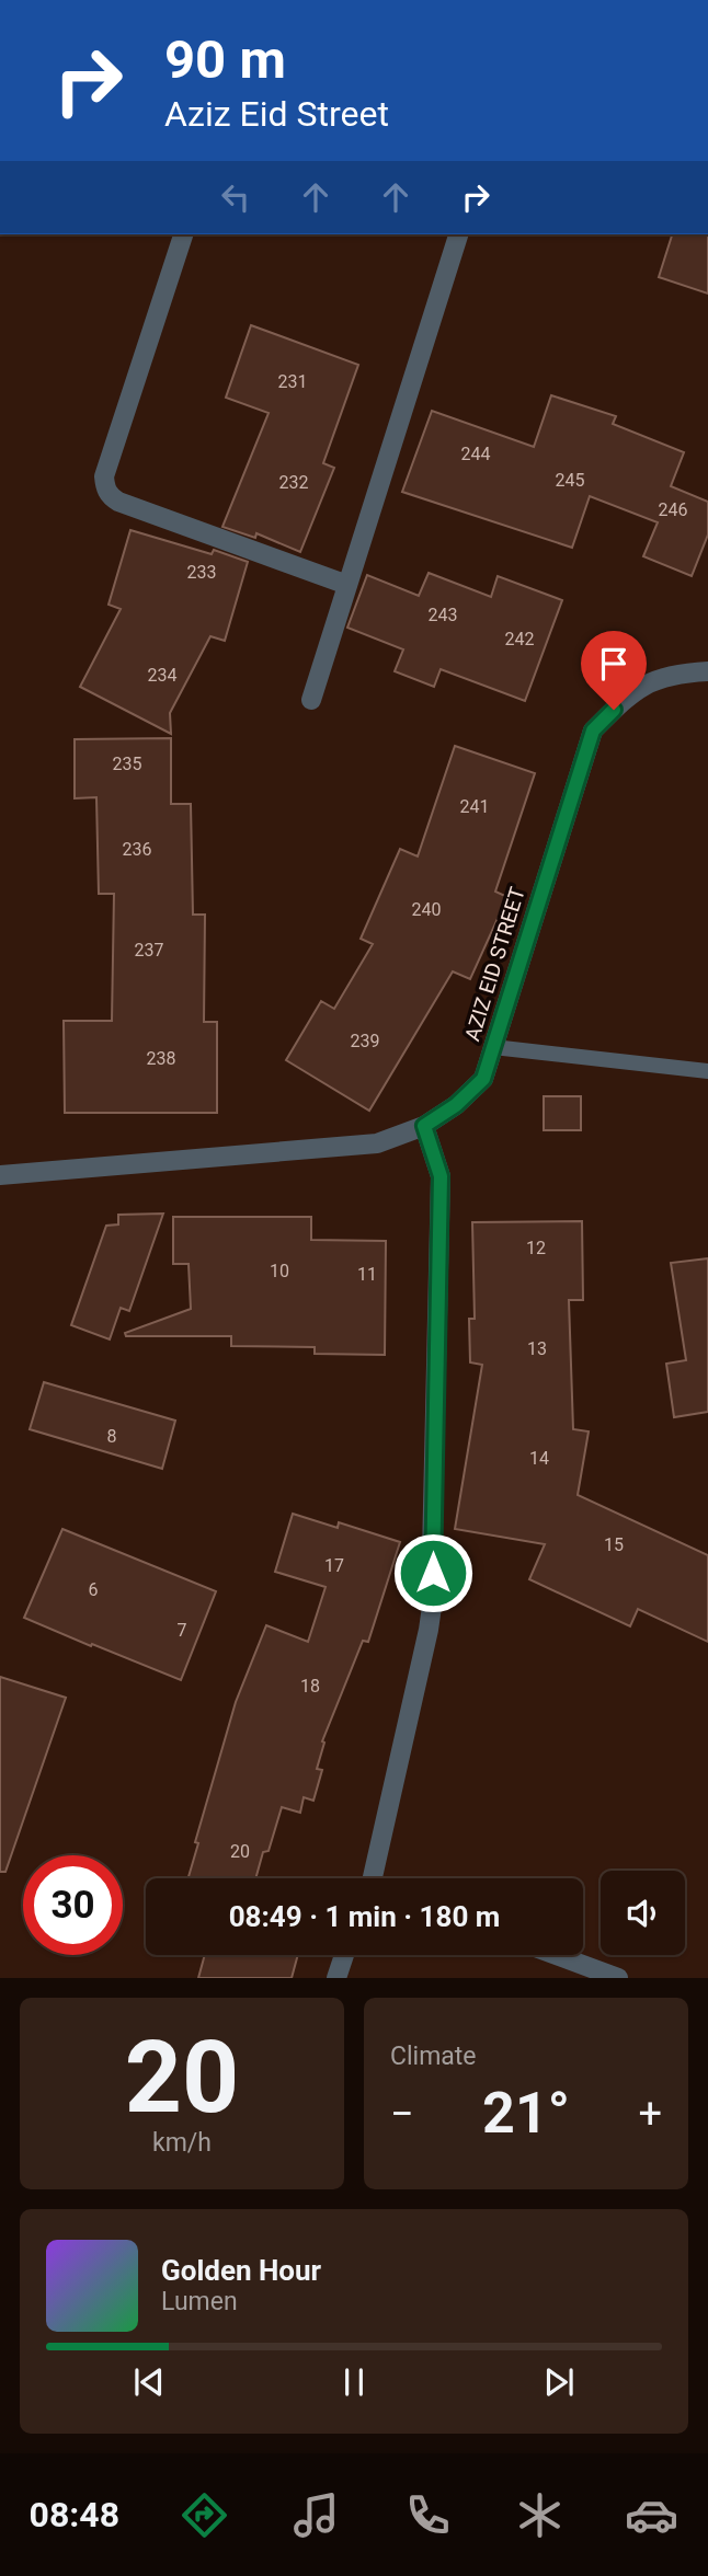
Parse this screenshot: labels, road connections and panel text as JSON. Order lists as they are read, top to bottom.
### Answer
{
  "streets": {
    "street": ["AZIZ EID STREET"]
  },
  "house_numbers": [
    "231",
    "244",
    "245",
    "232",
    "246",
    "233",
    "243",
    "242",
    "234",
    "235",
    "241",
    "236",
    "240",
    "237",
    "239",
    "238",
    "12",
    "10",
    "11",
    "13",
    "8",
    "14",
    "15",
    "17",
    "6",
    "7",
    "18",
    "20"
  ],
  "page": {
    "turn": ["90 m", "Aziz Eid Street"],
    "limit": "30",
    "trip": "08:49 · 1 min · 180 m",
    "tile": [
      ["20", "km/h"],
      "Climate"
    ],
    "heat": ["−", "21°", "+"],
    "song": ["Golden Hour", "Lumen"],
    "tabs": "08:48"
  }
}
